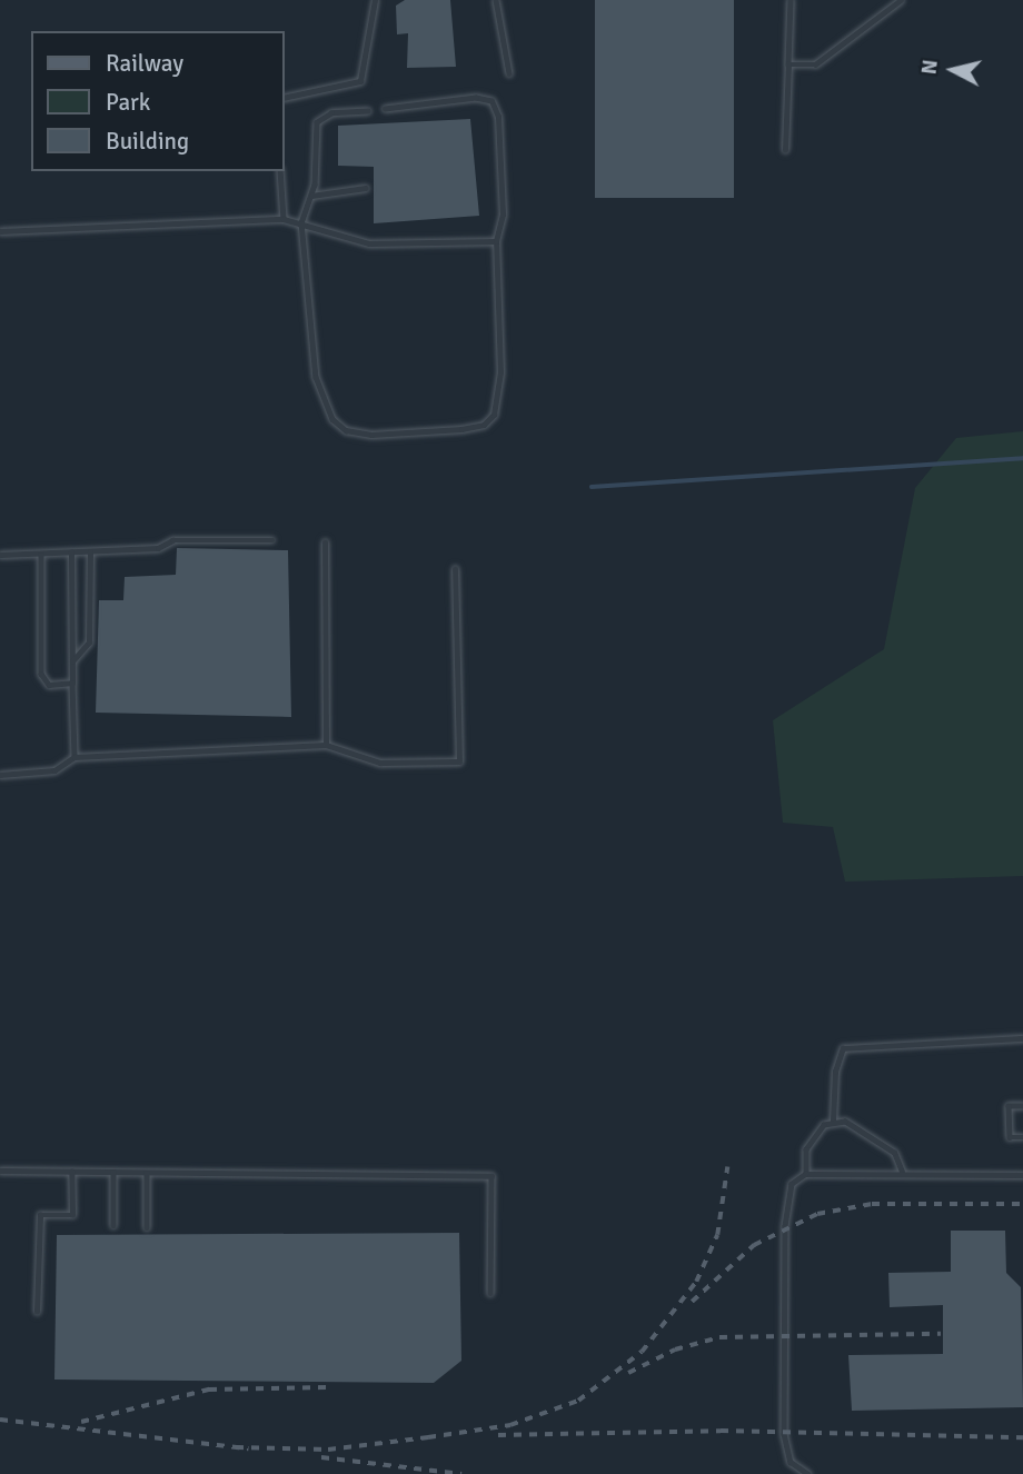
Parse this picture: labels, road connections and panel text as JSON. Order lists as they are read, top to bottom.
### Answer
{
  "legend": ["Railway", "Park", "Building"],
  "north": "left"
}
